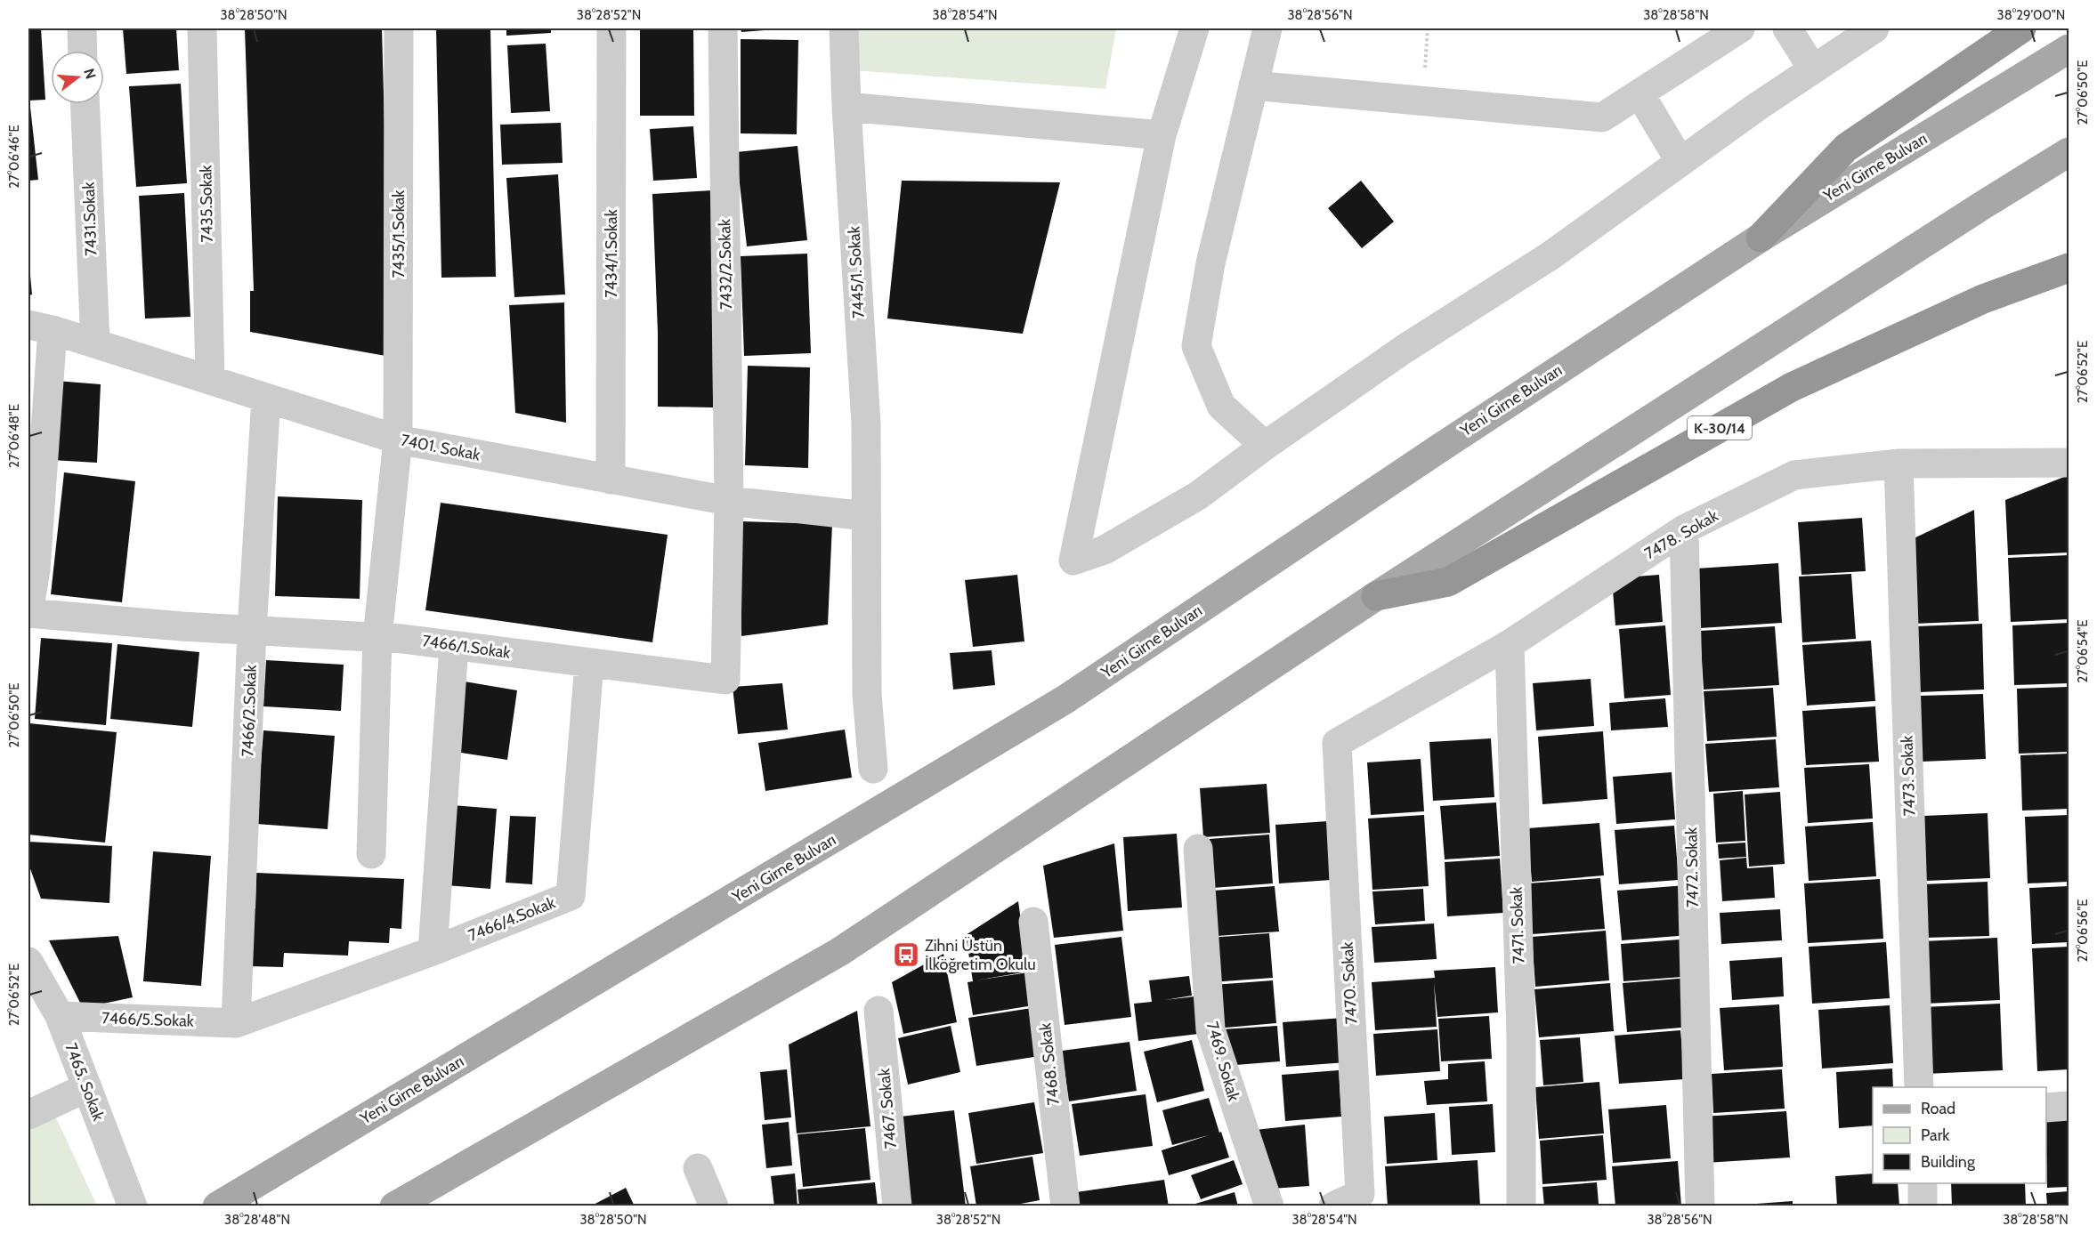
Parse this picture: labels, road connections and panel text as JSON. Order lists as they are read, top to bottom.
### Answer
{
  "streets": {
    "highway": ["K-30/14"],
    "main road": ["Yeni Girne Bulvarı"],
    "street": [
      "7435.Sokak",
      "7431.Sokak",
      "7435/1.Sokak",
      "7434/1.Sokak",
      "7432/2.Sokak",
      "7445/1. Sokak",
      "7401. Sokak",
      "7478. Sokak",
      "7466/1.Sokak",
      "7466/2.Sokak",
      "7473. Sokak",
      "7472. Sokak",
      "7466/4.Sokak",
      "7471. Sokak",
      "7470. Sokak",
      "7466/5.Sokak",
      "7469. Sokak",
      "7468. Sokak",
      "7465. Sokak",
      "7467. Sokak"
    ]
  },
  "crossings": [
    ["7435.Sokak", "7401. Sokak"],
    ["7431.Sokak", "7401. Sokak"],
    ["7435/1.Sokak", "7401. Sokak"],
    ["7435/1.Sokak", "7466/1.Sokak"],
    ["7434/1.Sokak", "7401. Sokak"],
    ["7432/2.Sokak", "7401. Sokak"],
    ["7432/2.Sokak", "7466/1.Sokak"],
    ["7445/1. Sokak", "7401. Sokak"],
    ["7401. Sokak", "7466/1.Sokak"],
    ["7401. Sokak", "7466/2.Sokak"],
    ["7478. Sokak", "7473. Sokak"],
    ["7478. Sokak", "7472. Sokak"],
    ["7478. Sokak", "7471. Sokak"],
    ["7478. Sokak", "7470. Sokak"],
    ["7466/1.Sokak", "7466/2.Sokak"],
    ["7466/1.Sokak", "7466/4.Sokak"],
    ["7466/2.Sokak", "7466/4.Sokak"],
    ["7466/2.Sokak", "7466/5.Sokak"],
    ["7466/4.Sokak", "7466/5.Sokak"],
    ["7466/5.Sokak", "7465. Sokak"]
  ],
  "places": {
    "bus stop": ["Zihni Üstün İlköğretim Okulu"]
  },
  "legend": ["Road", "Park", "Building"],
  "north": "right",
  "coordinates": [
    "38°28'50\"N",
    "38°28'52\"N",
    "38°28'54\"N",
    "38°28'56\"N",
    "38°28'58\"N",
    "38°29'00\"N",
    "27°06'50\"E",
    "27°06'46\"E",
    "27°06'52\"E",
    "27°06'48\"E",
    "27°06'54\"E",
    "27°06'56\"E",
    "38°28'48\"N"
  ]
}
